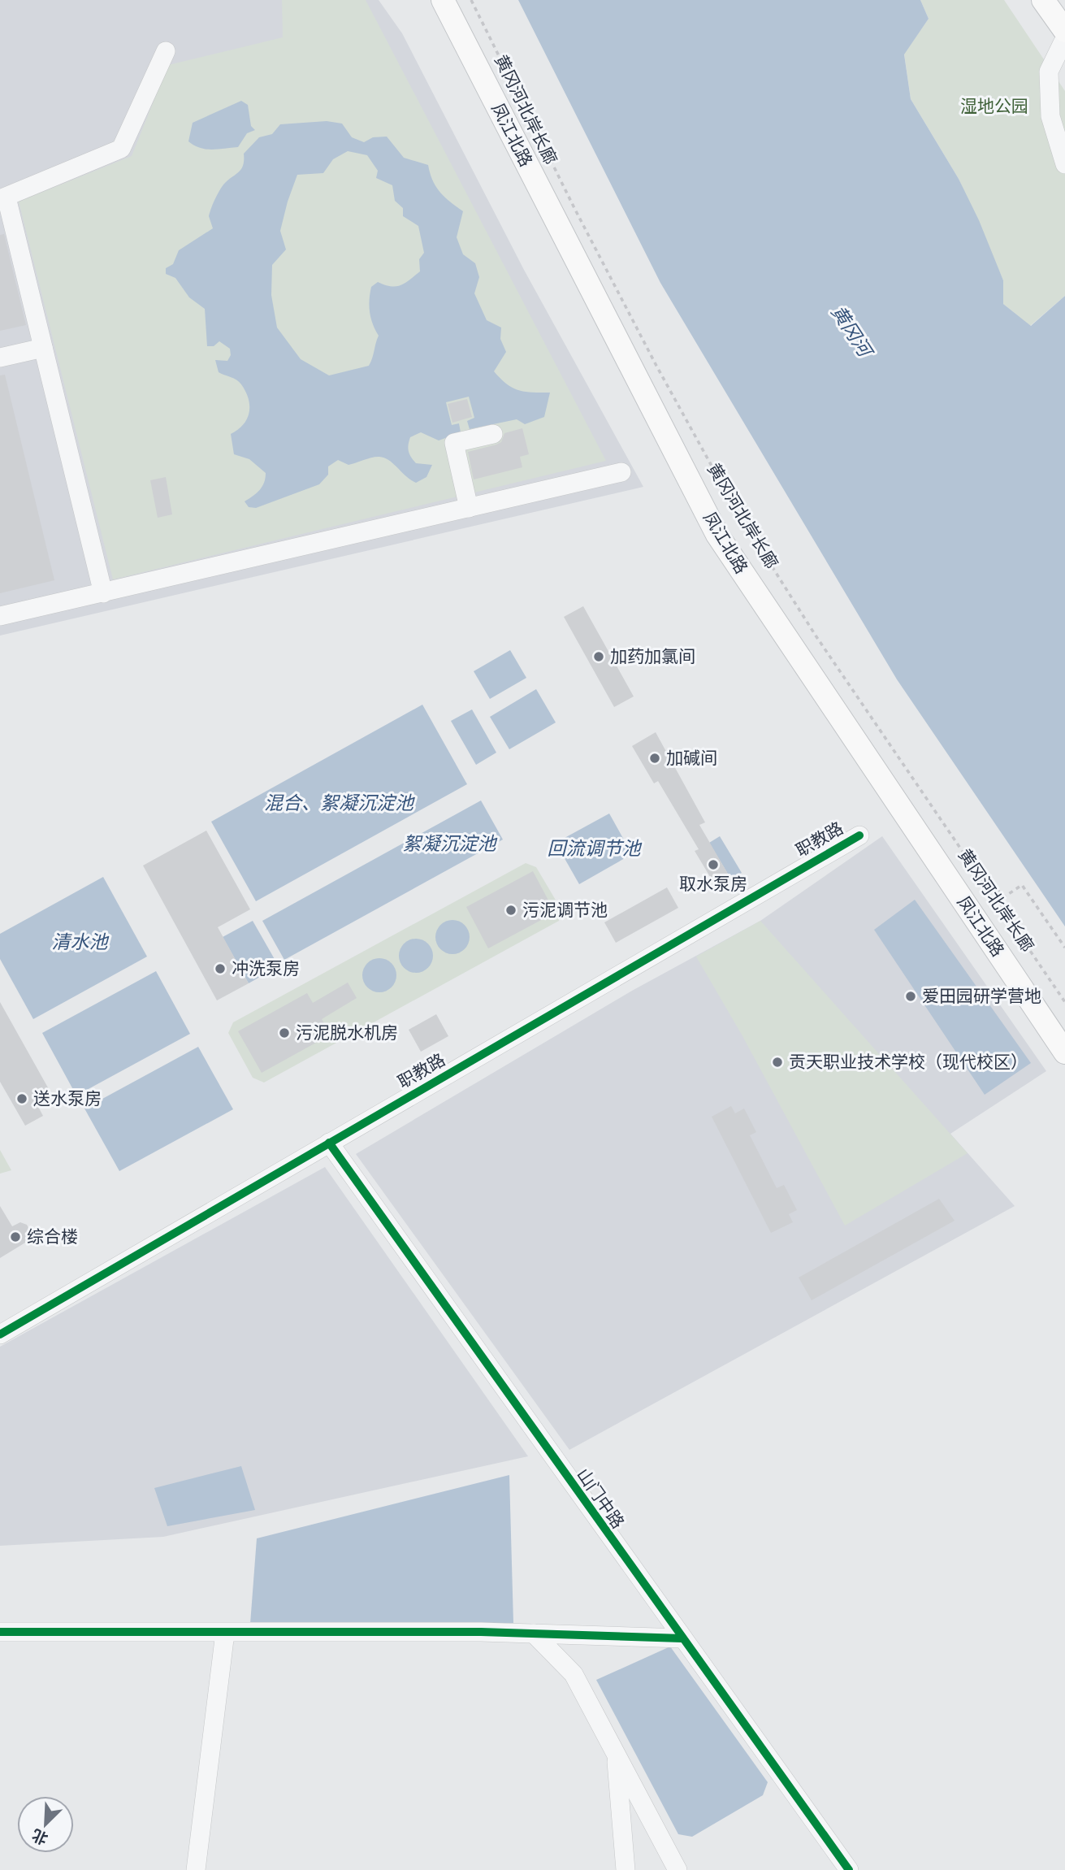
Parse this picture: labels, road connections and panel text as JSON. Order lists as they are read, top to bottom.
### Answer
{
  "streets": {
    "main road": ["凤江北路"],
    "street": ["职教路", "山门中路"],
    "path": ["黄冈河北岸长廊"]
  },
  "crossings": [
    ["职教路", "山门中路"]
  ],
  "water": [
    "黄冈河",
    "混合、絮凝沉淀池",
    "絮凝沉淀池",
    "回流调节池",
    "清水池"
  ],
  "parks": ["湿地公园"],
  "places": [
    "加药加氯间",
    "加碱间",
    "取水泵房",
    "污泥调节池",
    "冲洗泵房",
    "爱田园研学营地",
    "污泥脱水机房",
    "贡天职业技术学校（现代校区）",
    "送水泵房",
    "综合楼"
  ],
  "north": "bottom left"
}
